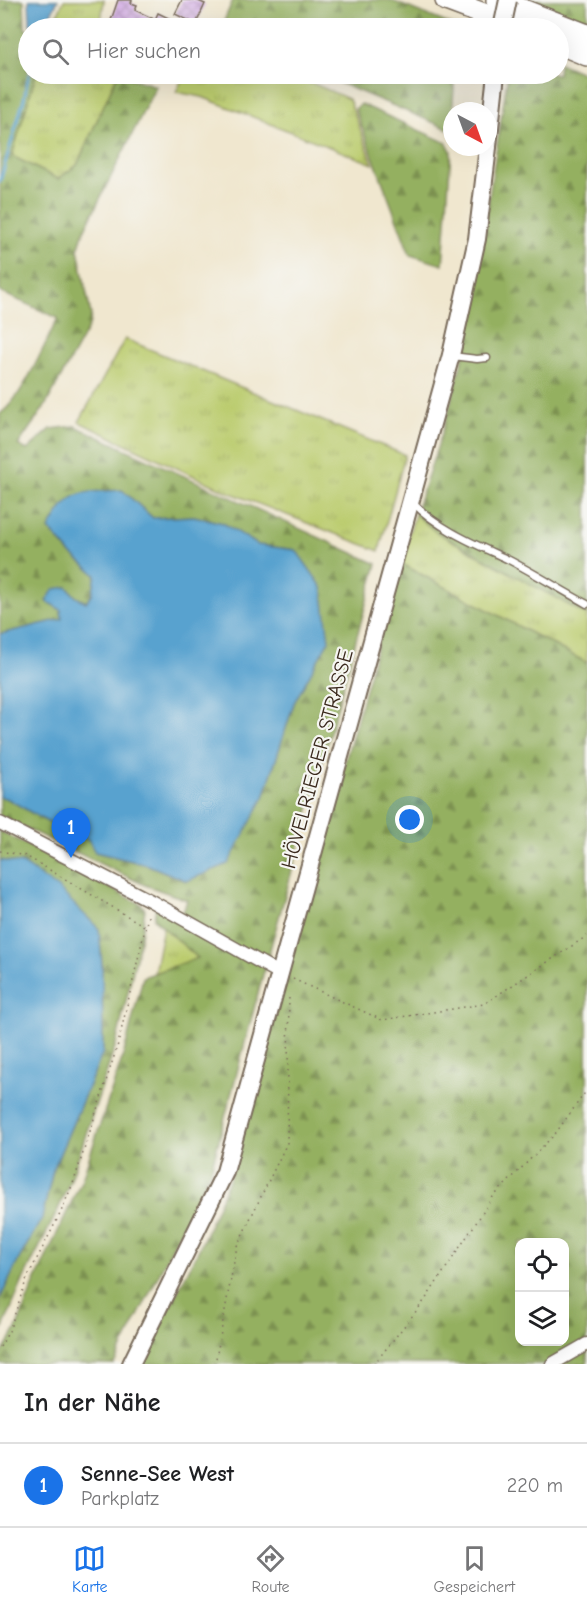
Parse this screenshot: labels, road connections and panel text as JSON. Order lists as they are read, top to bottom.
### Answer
{
  "streets": {
    "main road": ["HÖVELRIEGER STRASSE"]
  },
  "north": "bottom right",
  "page": {
    "search": "Hier suchen",
    "pins": "1",
    "heading": "In der Nähe",
    "list": [
      {
        "mark": "1",
        "name": "Senne-See West",
        "note": "Parkplatz",
        "value": "220 m"
      }
    ],
    "nav": ["Karte", "Route", "Gespeichert"]
  }
}
